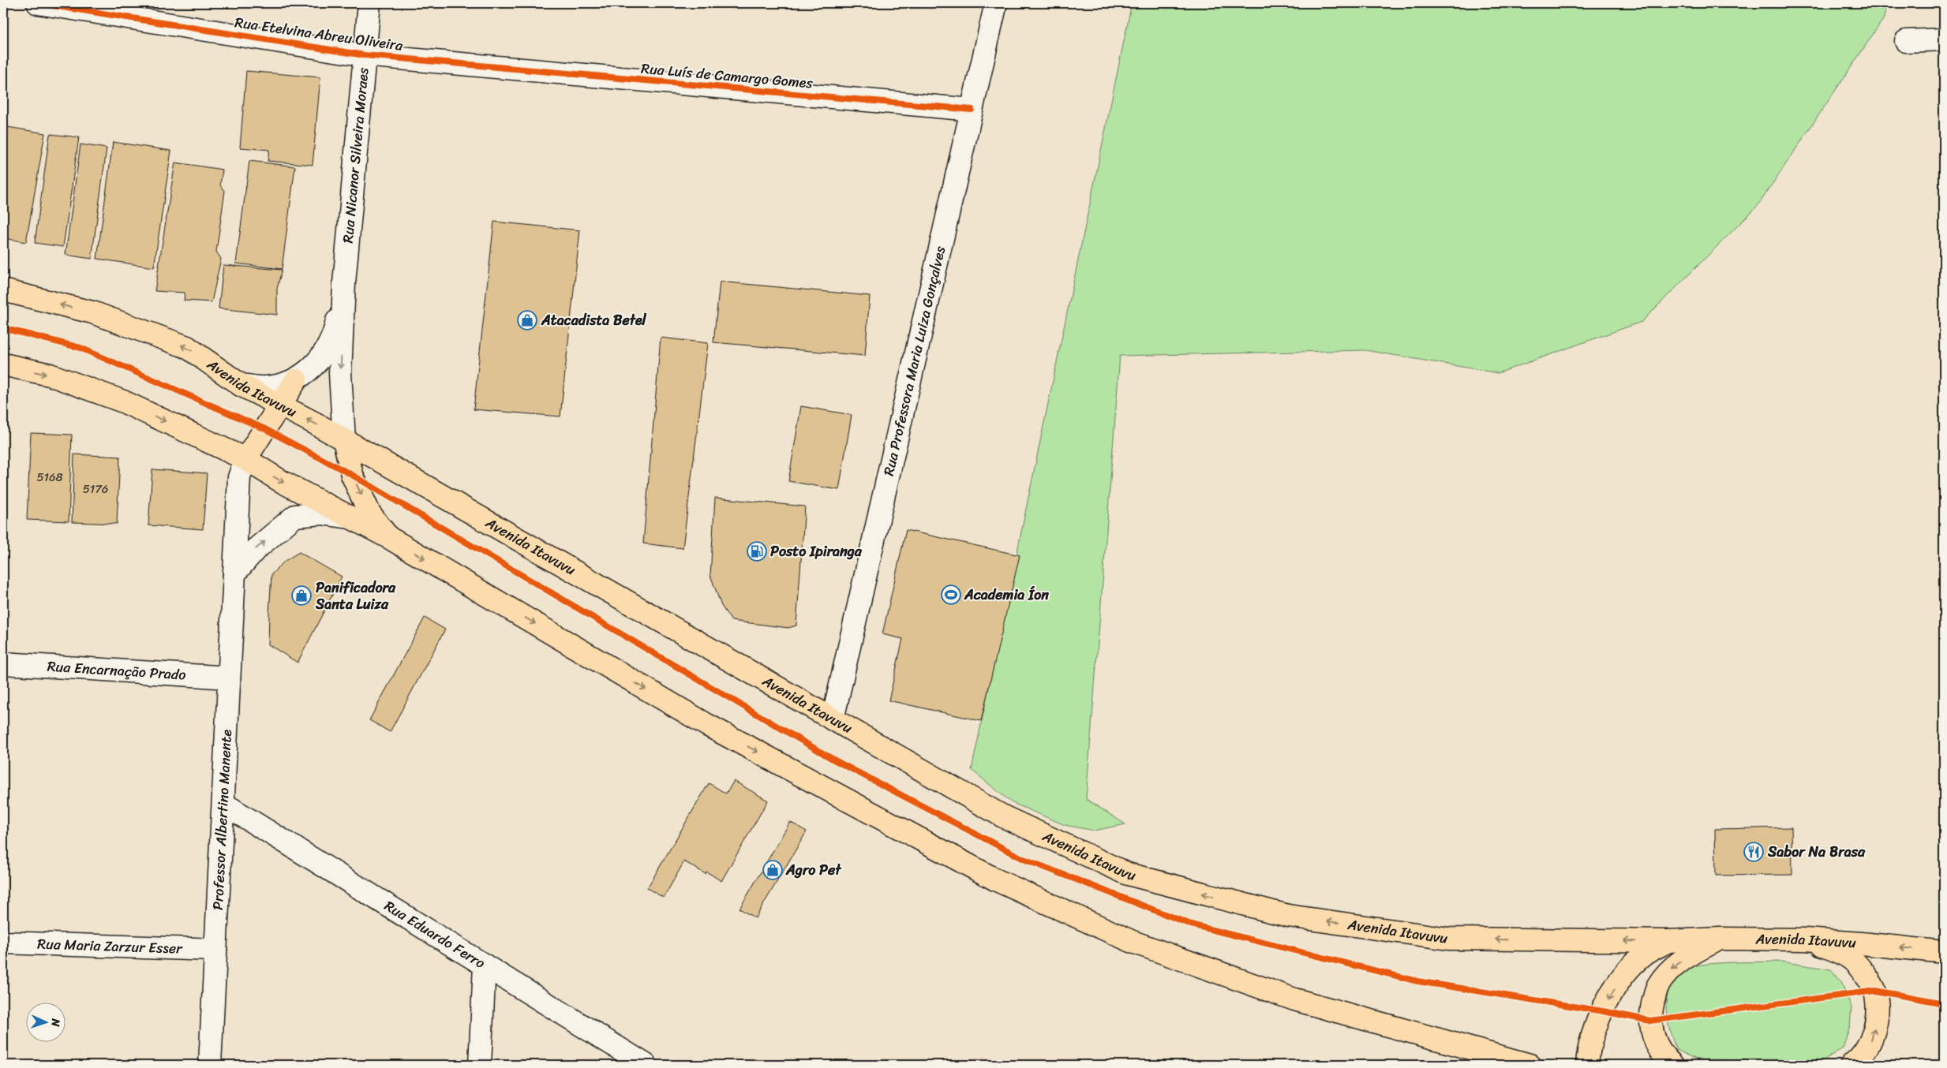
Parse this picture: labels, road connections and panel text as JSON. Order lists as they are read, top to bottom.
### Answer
{
  "streets": {
    "main road": ["Avenida Itavuvu"],
    "street": [
      "Rua Etelvina Abreu Oliveira",
      "Rua Luís de Camargo Gomes",
      "Rua Nicanor Silveira Moraes",
      "Rua Professora Maria Luiza Gonçalves",
      "Rua Encarnação Prado",
      "Professor Albertino Manente",
      "Rua Eduardo Ferro",
      "Rua Maria Zarzur Esser"
    ]
  },
  "crossings": [
    ["Rua Etelvina Abreu Oliveira", "Rua Luís de Camargo Gomes"],
    ["Rua Etelvina Abreu Oliveira", "Rua Nicanor Silveira Moraes"],
    ["Rua Luís de Camargo Gomes", "Rua Professora Maria Luiza Gonçalves"],
    ["Rua Nicanor Silveira Moraes", "Avenida Itavuvu"],
    ["Rua Professora Maria Luiza Gonçalves", "Avenida Itavuvu"],
    ["Rua Encarnação Prado", "Professor Albertino Manente"],
    ["Professor Albertino Manente", "Rua Eduardo Ferro"],
    ["Professor Albertino Manente", "Rua Maria Zarzur Esser"]
  ],
  "places": {
    "shop": ["Atacadista Betel", "Panificadora Santa Luiza", "Agro Pet"],
    "fuel station": ["Posto Ipiranga"],
    "sports": ["Academia Íon"],
    "restaurant": ["Sabor Na Brasa"]
  },
  "house_numbers": ["5168", "5176"],
  "north": "right"
}
